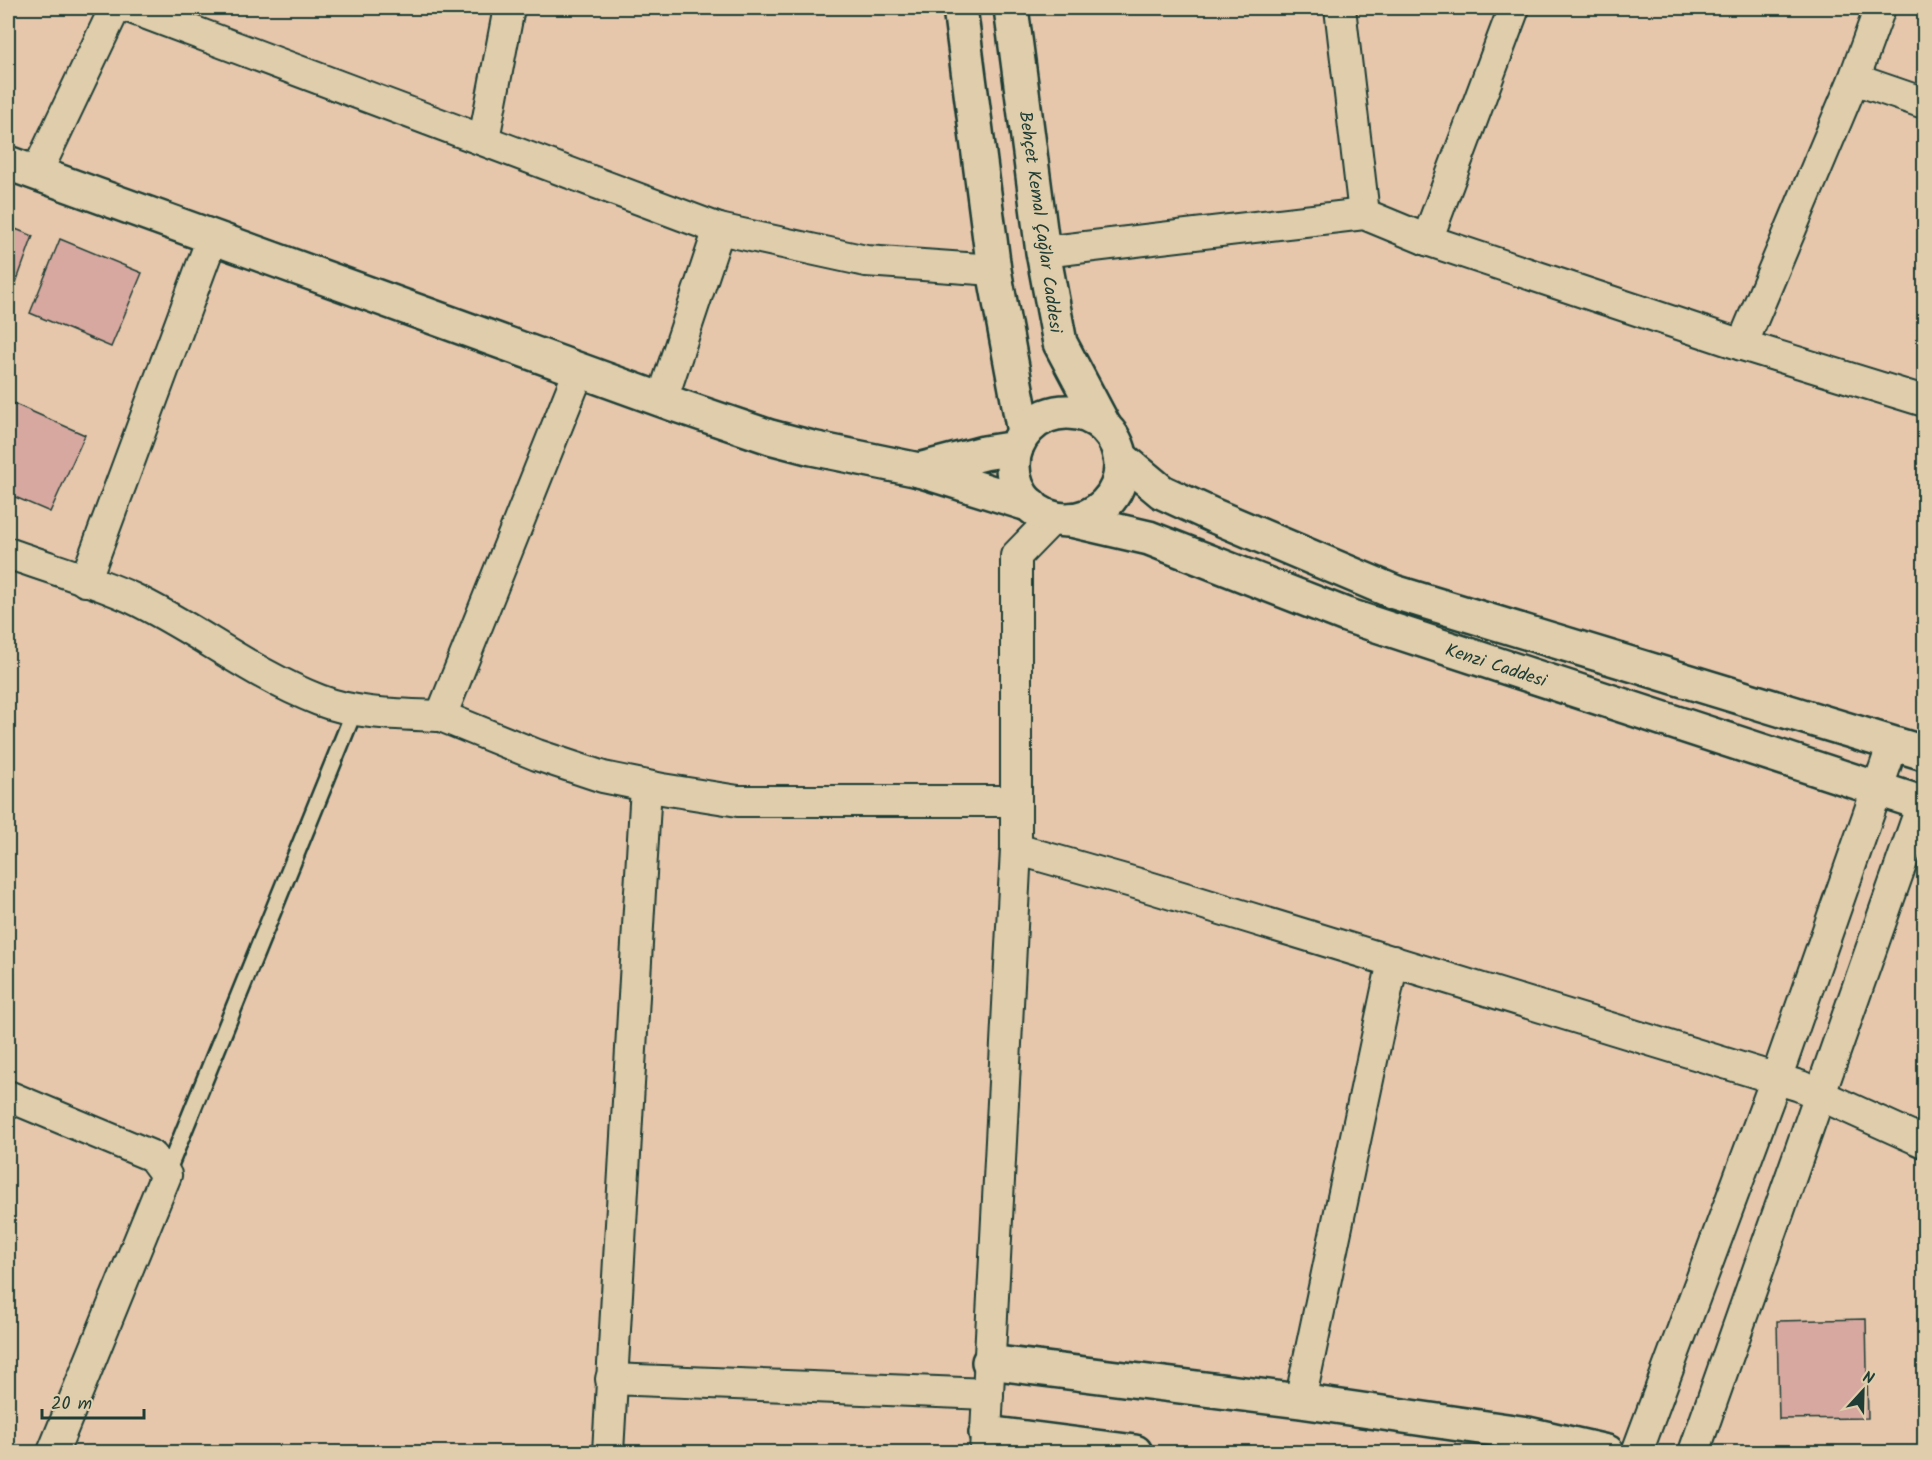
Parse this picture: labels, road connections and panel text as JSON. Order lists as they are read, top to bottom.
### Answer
{
  "streets": {
    "main road": ["Behçet Kemal Çağlar Caddesi", "Kenzi Caddesi"]
  },
  "crossings": [
    ["Behçet Kemal Çağlar Caddesi", "Kenzi Caddesi"]
  ],
  "scale_bar": "20 m",
  "north": "top"
}
